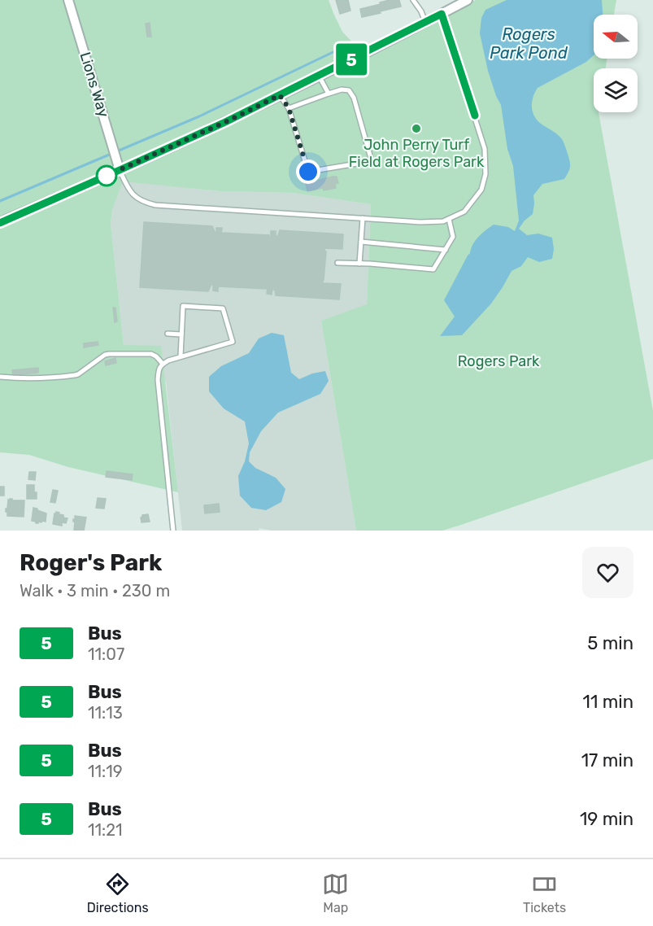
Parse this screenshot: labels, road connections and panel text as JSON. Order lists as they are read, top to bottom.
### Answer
{
  "streets": {
    "street": ["Lions Way"]
  },
  "water": ["Rogers Park Pond"],
  "parks": ["Rogers Park"],
  "places": ["John Perry Turf Field at Rogers Park"],
  "lines": ["bus line 5"],
  "north": "left",
  "page": {
    "on_map": "5",
    "heading": ["Roger's Park", "Walk · 3 min · 230 m"],
    "list": [
      {
        "mark": "5",
        "name": "Bus",
        "note": "11:07",
        "value": "5 min"
      },
      {
        "mark": "5",
        "name": "Bus",
        "note": "11:13",
        "value": "11 min"
      },
      {
        "mark": "5",
        "name": "Bus",
        "note": "11:19",
        "value": "17 min"
      },
      {
        "mark": "5",
        "name": "Bus",
        "note": "11:21",
        "value": "19 min"
      }
    ],
    "tabs": ["Directions", "Map", "Tickets"]
  }
}
